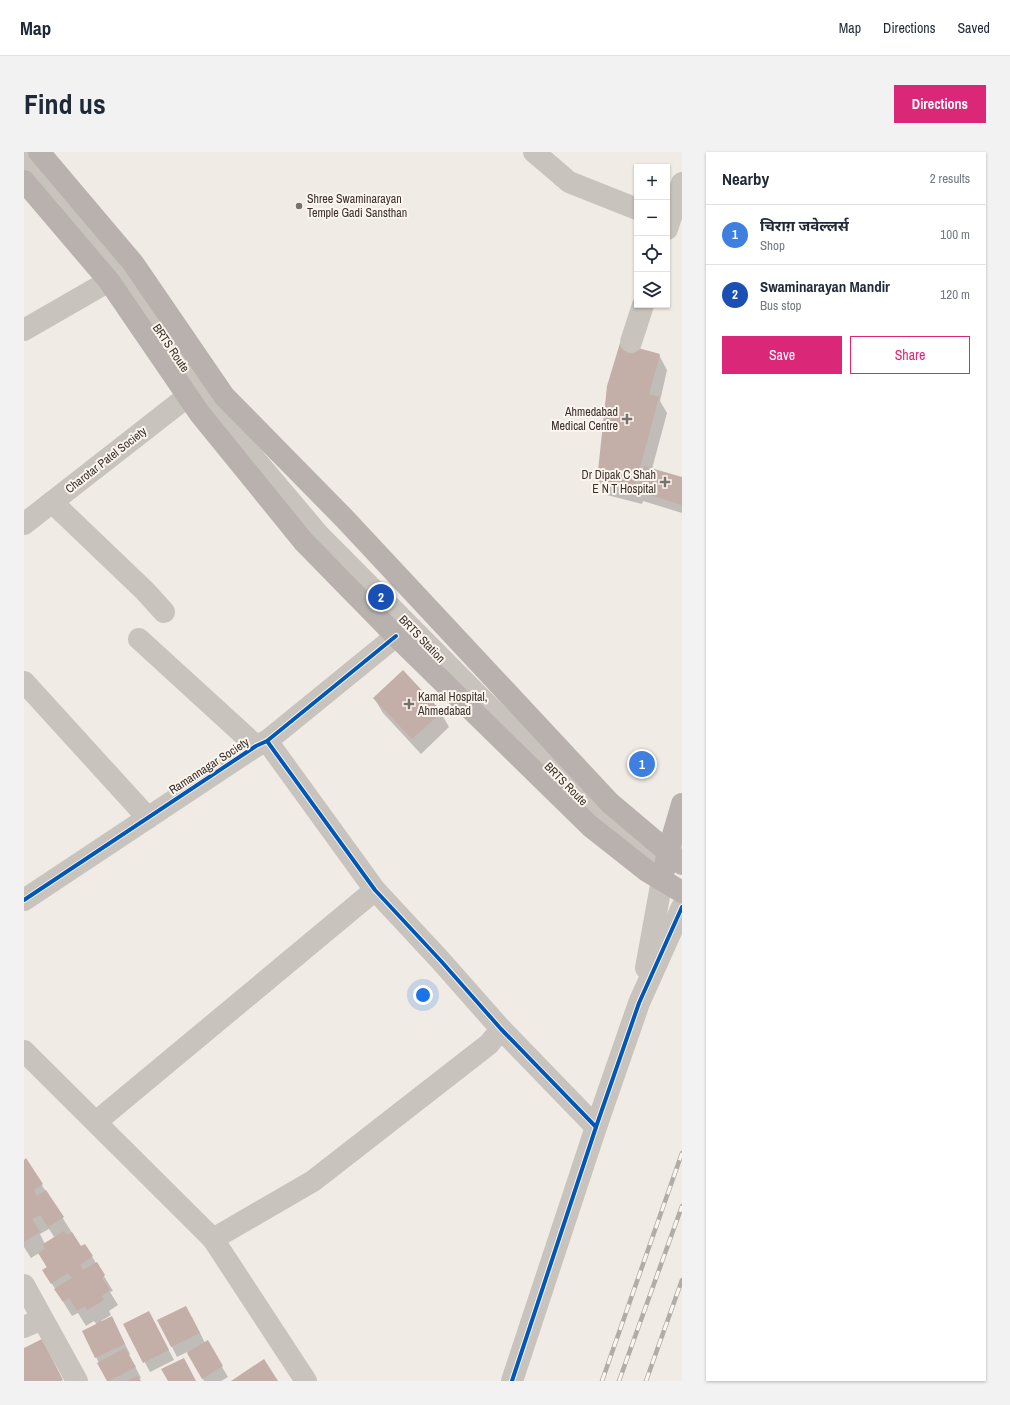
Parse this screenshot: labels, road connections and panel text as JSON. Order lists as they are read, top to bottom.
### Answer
{
  "streets": {
    "street": [
      "BRTS Route",
      "Charotar Patel Society",
      "BRTS Station",
      "Ramannagar Society"
    ]
  },
  "crossings": [
    ["BRTS Route", "BRTS Station"]
  ],
  "places": {
    "other": ["Shree Swaminarayan Temple Gadi Sansthan"],
    "health": ["Ahmedabad Medical Centre", "Dr Dipak C Shah E N T Hospital", "Kamal Hospital, Ahmedabad"]
  },
  "page": {
    "header": "Map",
    "nav": ["Map", "Directions", "Saved"],
    "title": "Find us",
    "buttons": [
      "Directions",
      ["Save", "Share"]
    ],
    "heading": ["Nearby", "2 results"],
    "map_buttons": ["+", "−"],
    "list": [
      {
        "mark": "1",
        "name": "चिराग़ जवेल्लर्स",
        "note": "Shop",
        "value": "100 m"
      },
      {
        "mark": "2",
        "name": "Swaminarayan Mandir",
        "note": "Bus stop",
        "value": "120 m"
      }
    ],
    "pins": ["2", "1"]
  }
}
